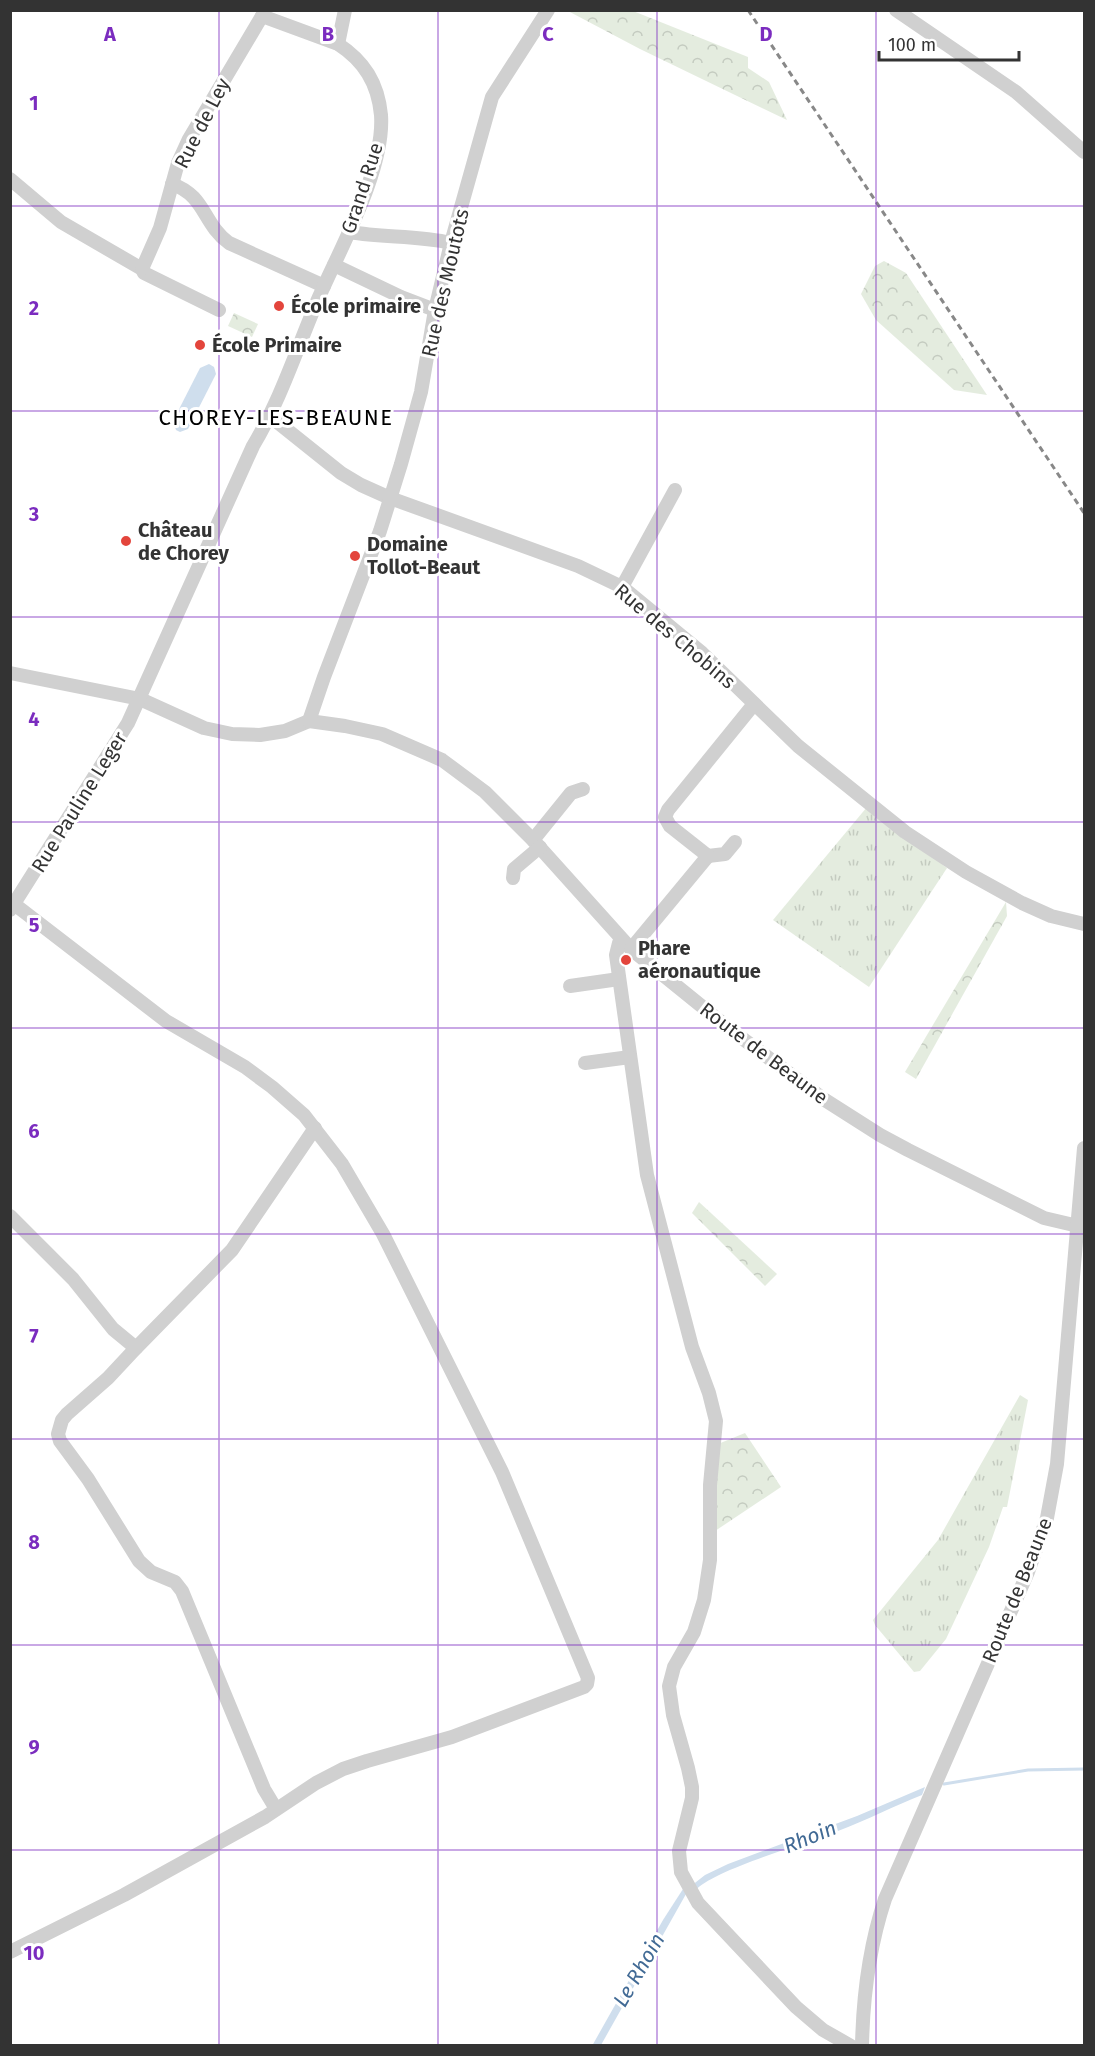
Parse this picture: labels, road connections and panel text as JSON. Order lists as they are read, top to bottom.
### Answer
{
  "streets": {
    "street": [
      "Rue de Ley",
      "Grand Rue",
      "Rue des Moutots",
      "Rue des Chobins",
      "Rue Pauline Leger",
      "Route de Beaune"
    ]
  },
  "crossings": [
    ["Rue de Ley", "Grand Rue"],
    ["Grand Rue", "Rue des Chobins"],
    ["Grand Rue", "Rue Pauline Leger"],
    ["Rue des Moutots", "Rue des Chobins"],
    ["Rue des Moutots", "Route de Beaune"],
    ["Rue des Chobins", "Rue Pauline Leger"]
  ],
  "districts": ["CHOREY-LES-BEAUNE"],
  "water": ["Rhoin", "Le Rhoin"],
  "places": [
    "École primaire",
    "École Primaire",
    "Château de Chorey",
    "Domaine Tollot-Beaut",
    "Phare aéronautique"
  ],
  "scale_bar": "100 m",
  "grid": {
    "columns": [
      "A",
      "B",
      "C",
      "D"
    ],
    "rows": [
      "1",
      "2",
      "3",
      "4",
      "5",
      "6",
      "7",
      "8",
      "9",
      "10"
    ]
  }
}
